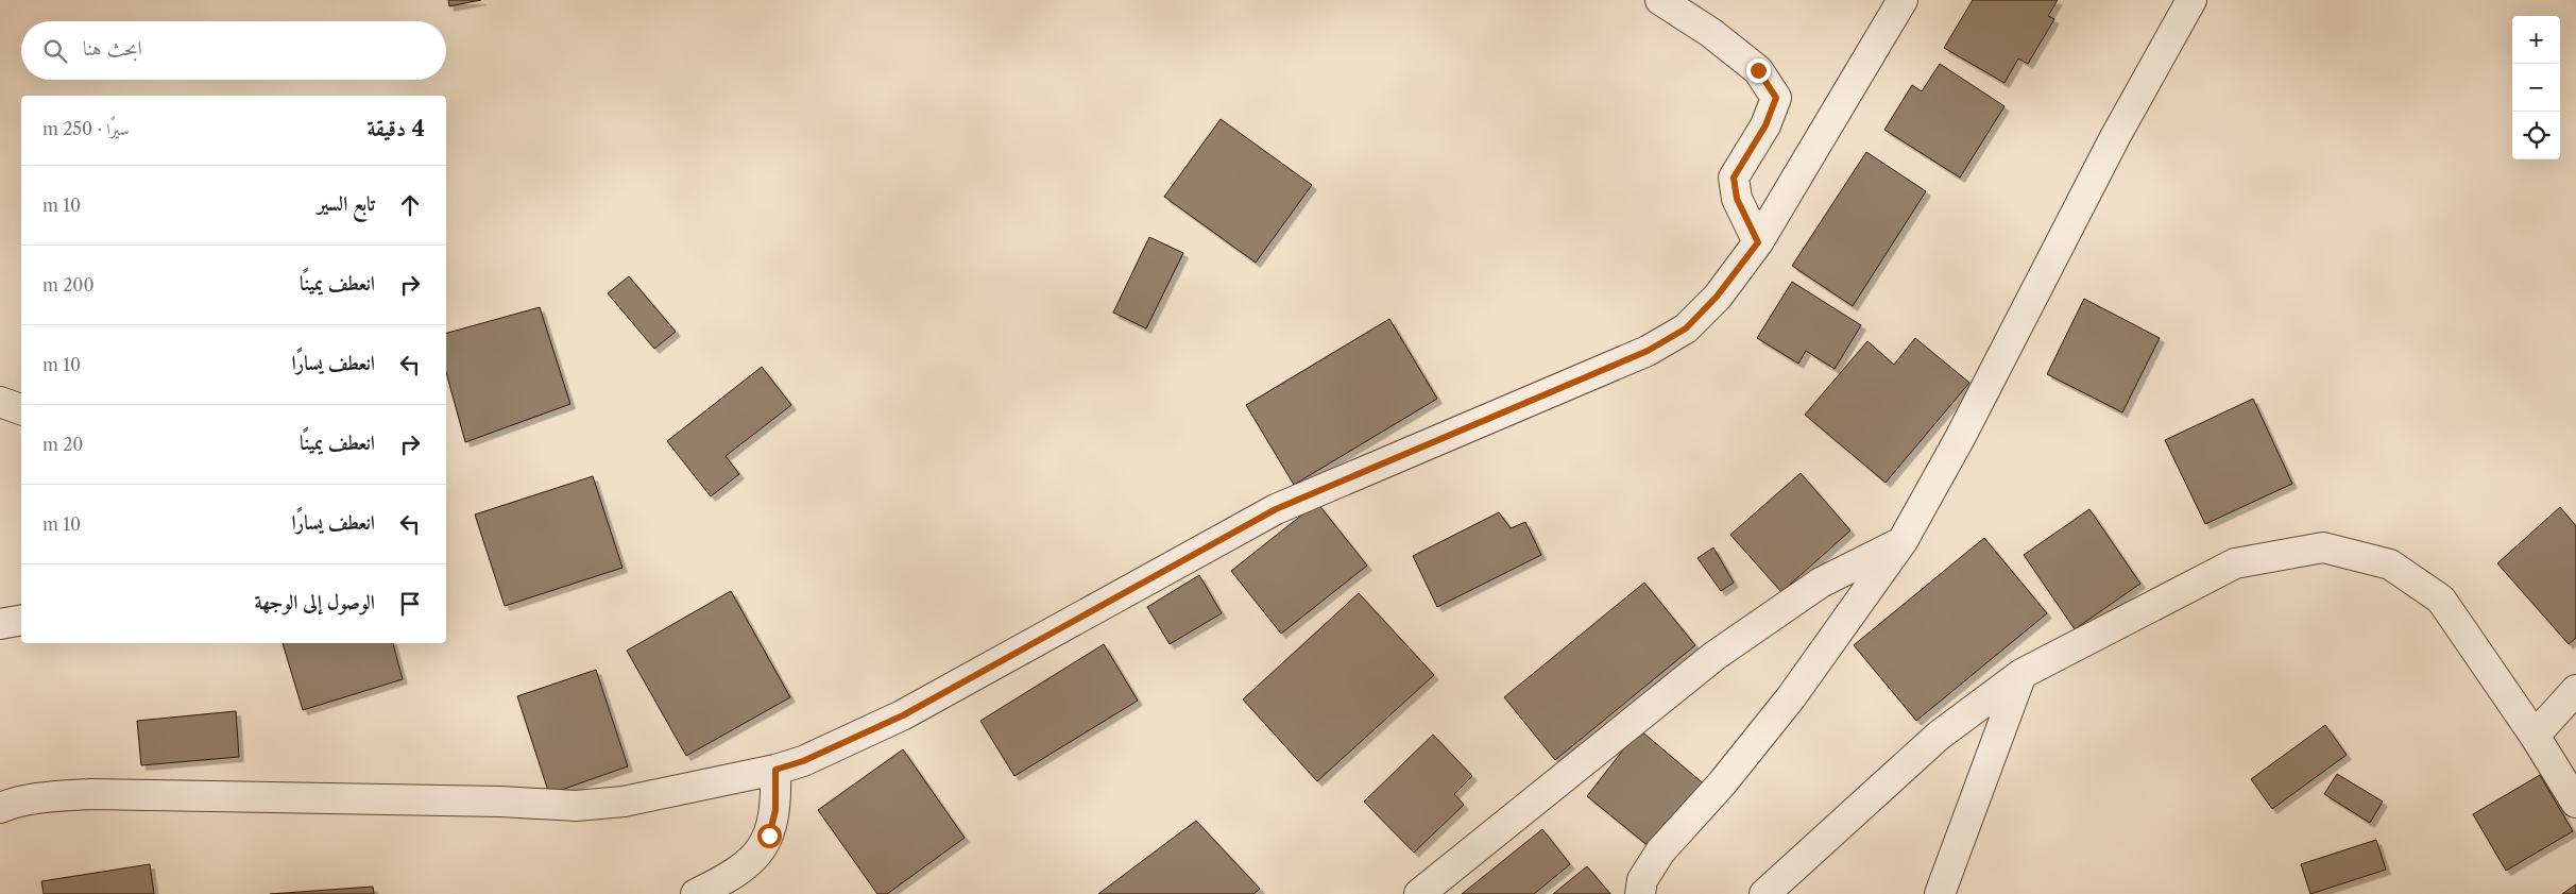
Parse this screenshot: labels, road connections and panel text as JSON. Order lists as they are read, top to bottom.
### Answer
{
  "page": {
    "map_buttons": ["+", "−"],
    "search": "ابحث هنا",
    "heading": ["4 دقيقة", "سيرًا · 250 m"],
    "list": [
      ["تابع السير", "10 m"],
      ["انعطف يمينًا", "200 m"],
      ["انعطف يسارًا", "10 m"],
      ["انعطف يمينًا", "20 m"],
      ["انعطف يسارًا", "10 m"],
      "الوصول إلى الوجهة"
    ]
  }
}
